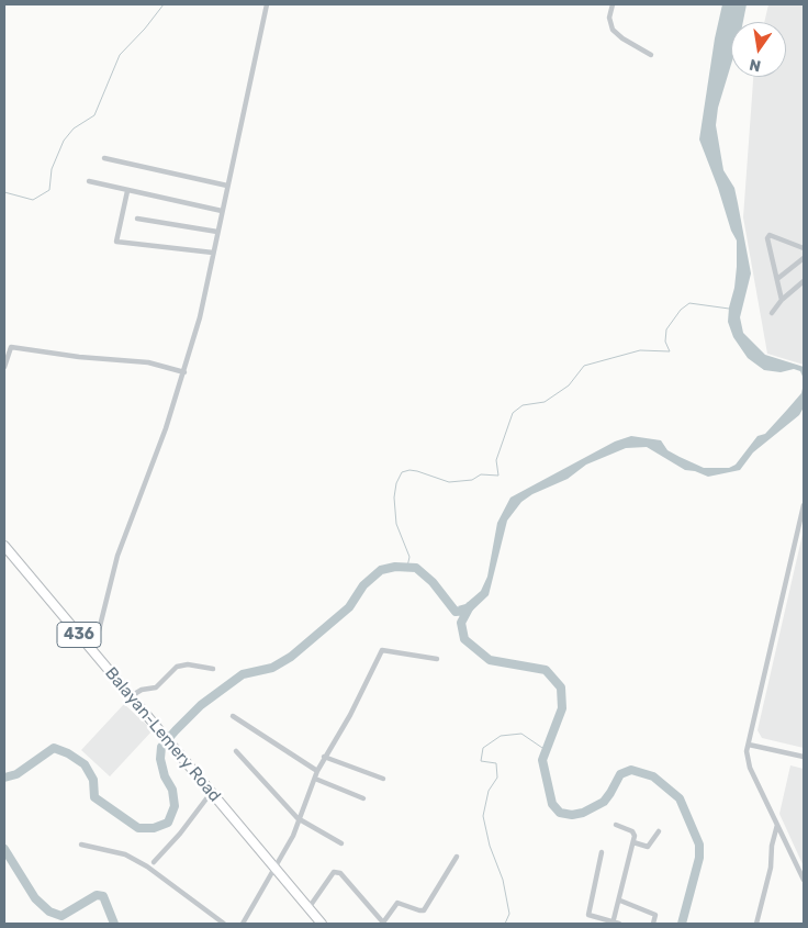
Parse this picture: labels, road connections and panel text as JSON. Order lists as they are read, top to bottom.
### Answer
{
  "streets": {
    "main road": ["436", "Balayan-Lemery Road"]
  },
  "north": "bottom"
}
